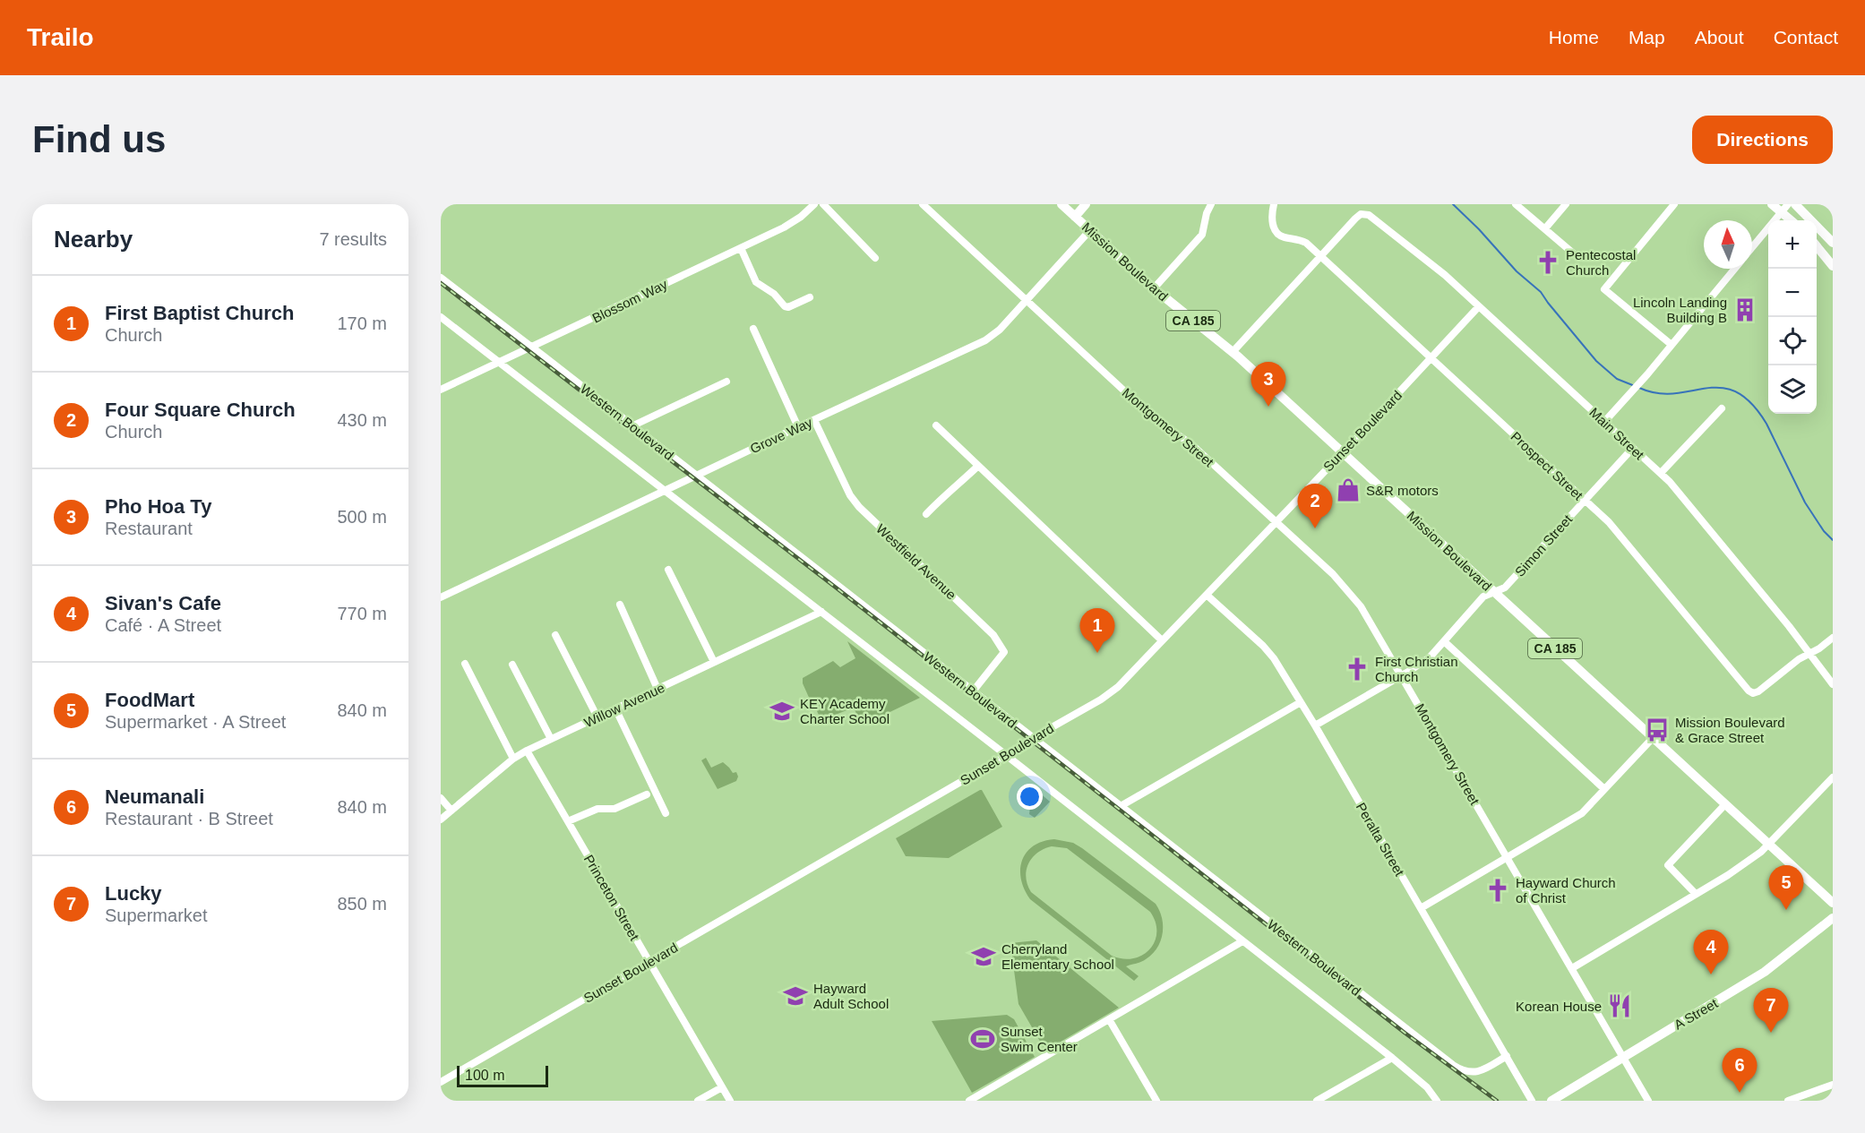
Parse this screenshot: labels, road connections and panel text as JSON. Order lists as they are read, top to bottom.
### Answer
{
  "streets": {
    "main road": ["Mission Boulevard", "CA 185", "A Street"],
    "street": [
      "Blossom Way",
      "Western Boulevard",
      "Montgomery Street",
      "Sunset Boulevard",
      "Main Street",
      "Grove Way",
      "Prospect Street",
      "Simon Street",
      "Westfield Avenue",
      "Willow Avenue",
      "Peralta Street",
      "Princeton Street"
    ]
  },
  "crossings": [
    ["Mission Boulevard", "Sunset Boulevard"],
    ["Mission Boulevard", "Grove Way"],
    ["Mission Boulevard", "Simon Street"],
    ["Blossom Way", "Western Boulevard"],
    ["Western Boulevard", "Sunset Boulevard"],
    ["Western Boulevard", "Grove Way"],
    ["Western Boulevard", "Westfield Avenue"],
    ["Western Boulevard", "Peralta Street"],
    ["Montgomery Street", "Sunset Boulevard"],
    ["Montgomery Street", "Grove Way"],
    ["Montgomery Street", "Simon Street"],
    ["Montgomery Street", "A Street"],
    ["Sunset Boulevard", "Main Street"],
    ["Sunset Boulevard", "Prospect Street"],
    ["Sunset Boulevard", "Peralta Street"],
    ["Sunset Boulevard", "Princeton Street"],
    ["Main Street", "Prospect Street"],
    ["Main Street", "Simon Street"],
    ["Grove Way", "Westfield Avenue"],
    ["Prospect Street", "Simon Street"],
    ["Simon Street", "Peralta Street"],
    ["Willow Avenue", "Princeton Street"]
  ],
  "places": {
    "church": ["Pentecostal Church", "First Christian Church", "Hayward Church of Christ"],
    "building": ["Lincoln Landing Building B"],
    "shop": ["S&R motors"],
    "school or university": ["KEY Academy Charter School", "Cherryland Elementary School", "Hayward Adult School"],
    "bus stop": ["Mission Boulevard & Grace Street"],
    "restaurant": ["Korean House"],
    "sports": ["Sunset Swim Center"]
  },
  "scale_bar": "100 m",
  "north": "top",
  "page": {
    "header": "Trailo",
    "nav": [
      "Home",
      "Map",
      "About",
      "Contact"
    ],
    "buttons": "Directions",
    "title": "Find us",
    "heading": ["Nearby", "7 results"],
    "map_buttons": ["+", "−"],
    "list": [
      {
        "mark": "1",
        "name": "First Baptist Church",
        "note": "Church",
        "value": "170 m"
      },
      {
        "mark": "2",
        "name": "Four Square Church",
        "note": "Church",
        "value": "430 m"
      },
      {
        "mark": "3",
        "name": "Pho Hoa Ty",
        "note": "Restaurant",
        "value": "500 m"
      },
      {
        "mark": "4",
        "name": "Sivan's Cafe",
        "note": "Café · A Street",
        "value": "770 m"
      },
      {
        "mark": "5",
        "name": "FoodMart",
        "note": "Supermarket · A Street",
        "value": "840 m"
      },
      {
        "mark": "6",
        "name": "Neumanali",
        "note": "Restaurant · B Street",
        "value": "840 m"
      },
      {
        "mark": "7",
        "name": "Lucky",
        "note": "Supermarket",
        "value": "850 m"
      }
    ],
    "pins": [
      "3",
      "2",
      "1",
      "5",
      "4",
      "7",
      "6"
    ],
    "scale": "100 m"
  }
}
